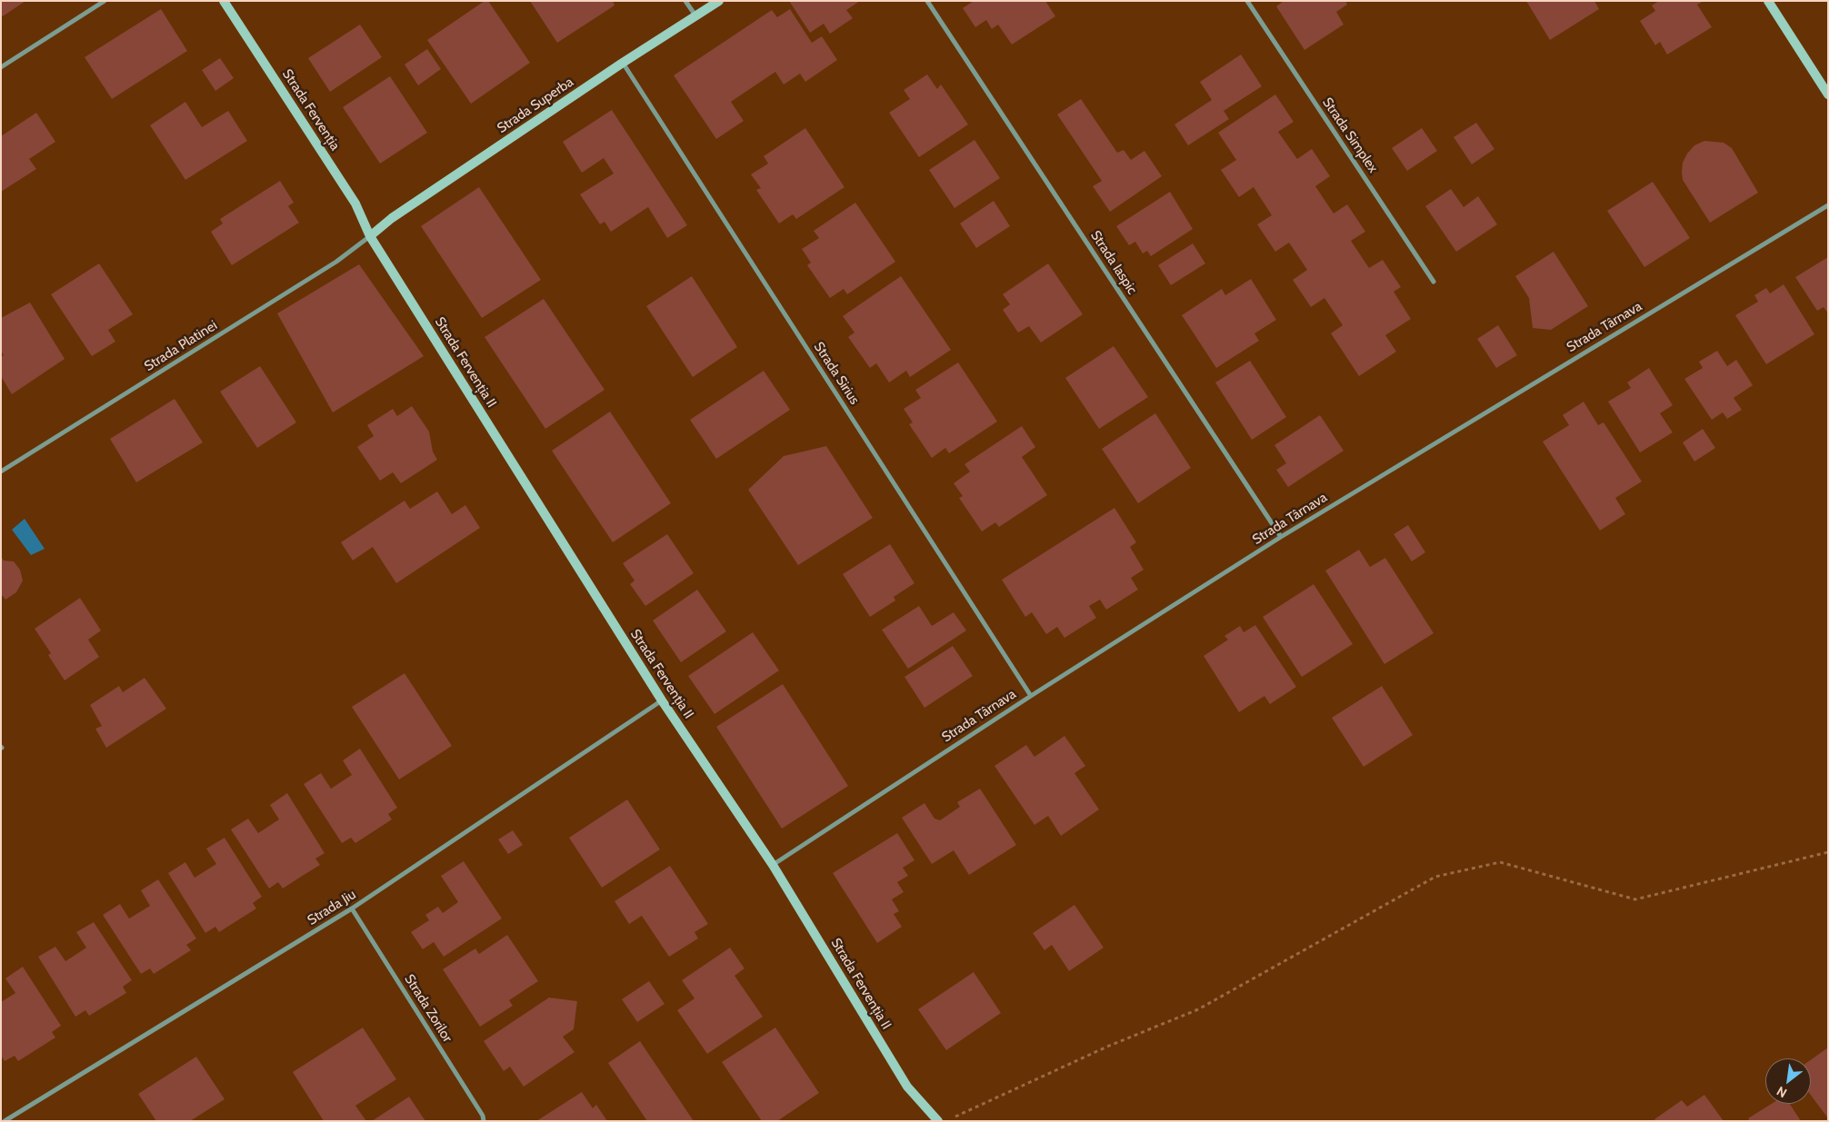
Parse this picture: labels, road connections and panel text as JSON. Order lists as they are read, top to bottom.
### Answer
{
  "streets": {
    "street": [
      "Strada Superba",
      "Strada Fervenția",
      "Strada Simplex",
      "Strada Iaspic",
      "Strada Târnava",
      "Strada Platinei",
      "Strada Fervenția II",
      "Strada Sirius",
      "Strada Jiu",
      "Strada Zorilor"
    ]
  },
  "crossings": [
    ["Strada Superba", "Strada Fervenția"],
    ["Strada Superba", "Strada Platinei"],
    ["Strada Superba", "Strada Fervenția II"],
    ["Strada Superba", "Strada Sirius"],
    ["Strada Fervenția", "Strada Platinei"],
    ["Strada Fervenția", "Strada Fervenția II"],
    ["Strada Iaspic", "Strada Târnava"],
    ["Strada Târnava", "Strada Fervenția II"],
    ["Strada Târnava", "Strada Sirius"],
    ["Strada Platinei", "Strada Fervenția II"],
    ["Strada Fervenția II", "Strada Jiu"],
    ["Strada Jiu", "Strada Zorilor"]
  ],
  "north": "bottom left"
}
